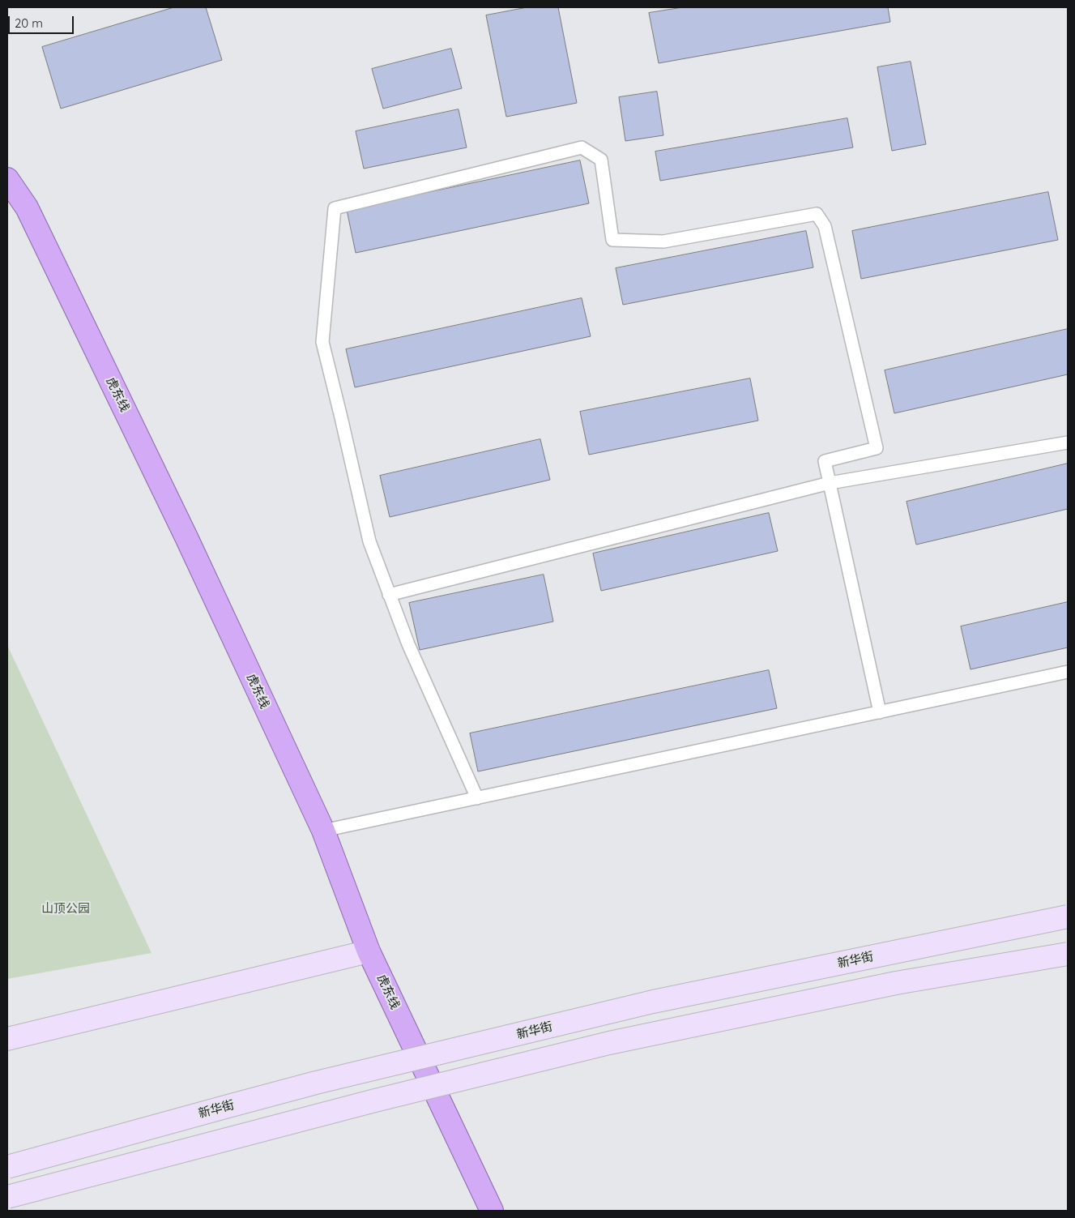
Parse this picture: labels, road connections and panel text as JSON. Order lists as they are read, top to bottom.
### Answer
{
  "streets": {
    "highway": ["虎东线"],
    "main road": ["新华街"]
  },
  "parks": ["山顶公园"],
  "scale_bar": "20 m"
}
